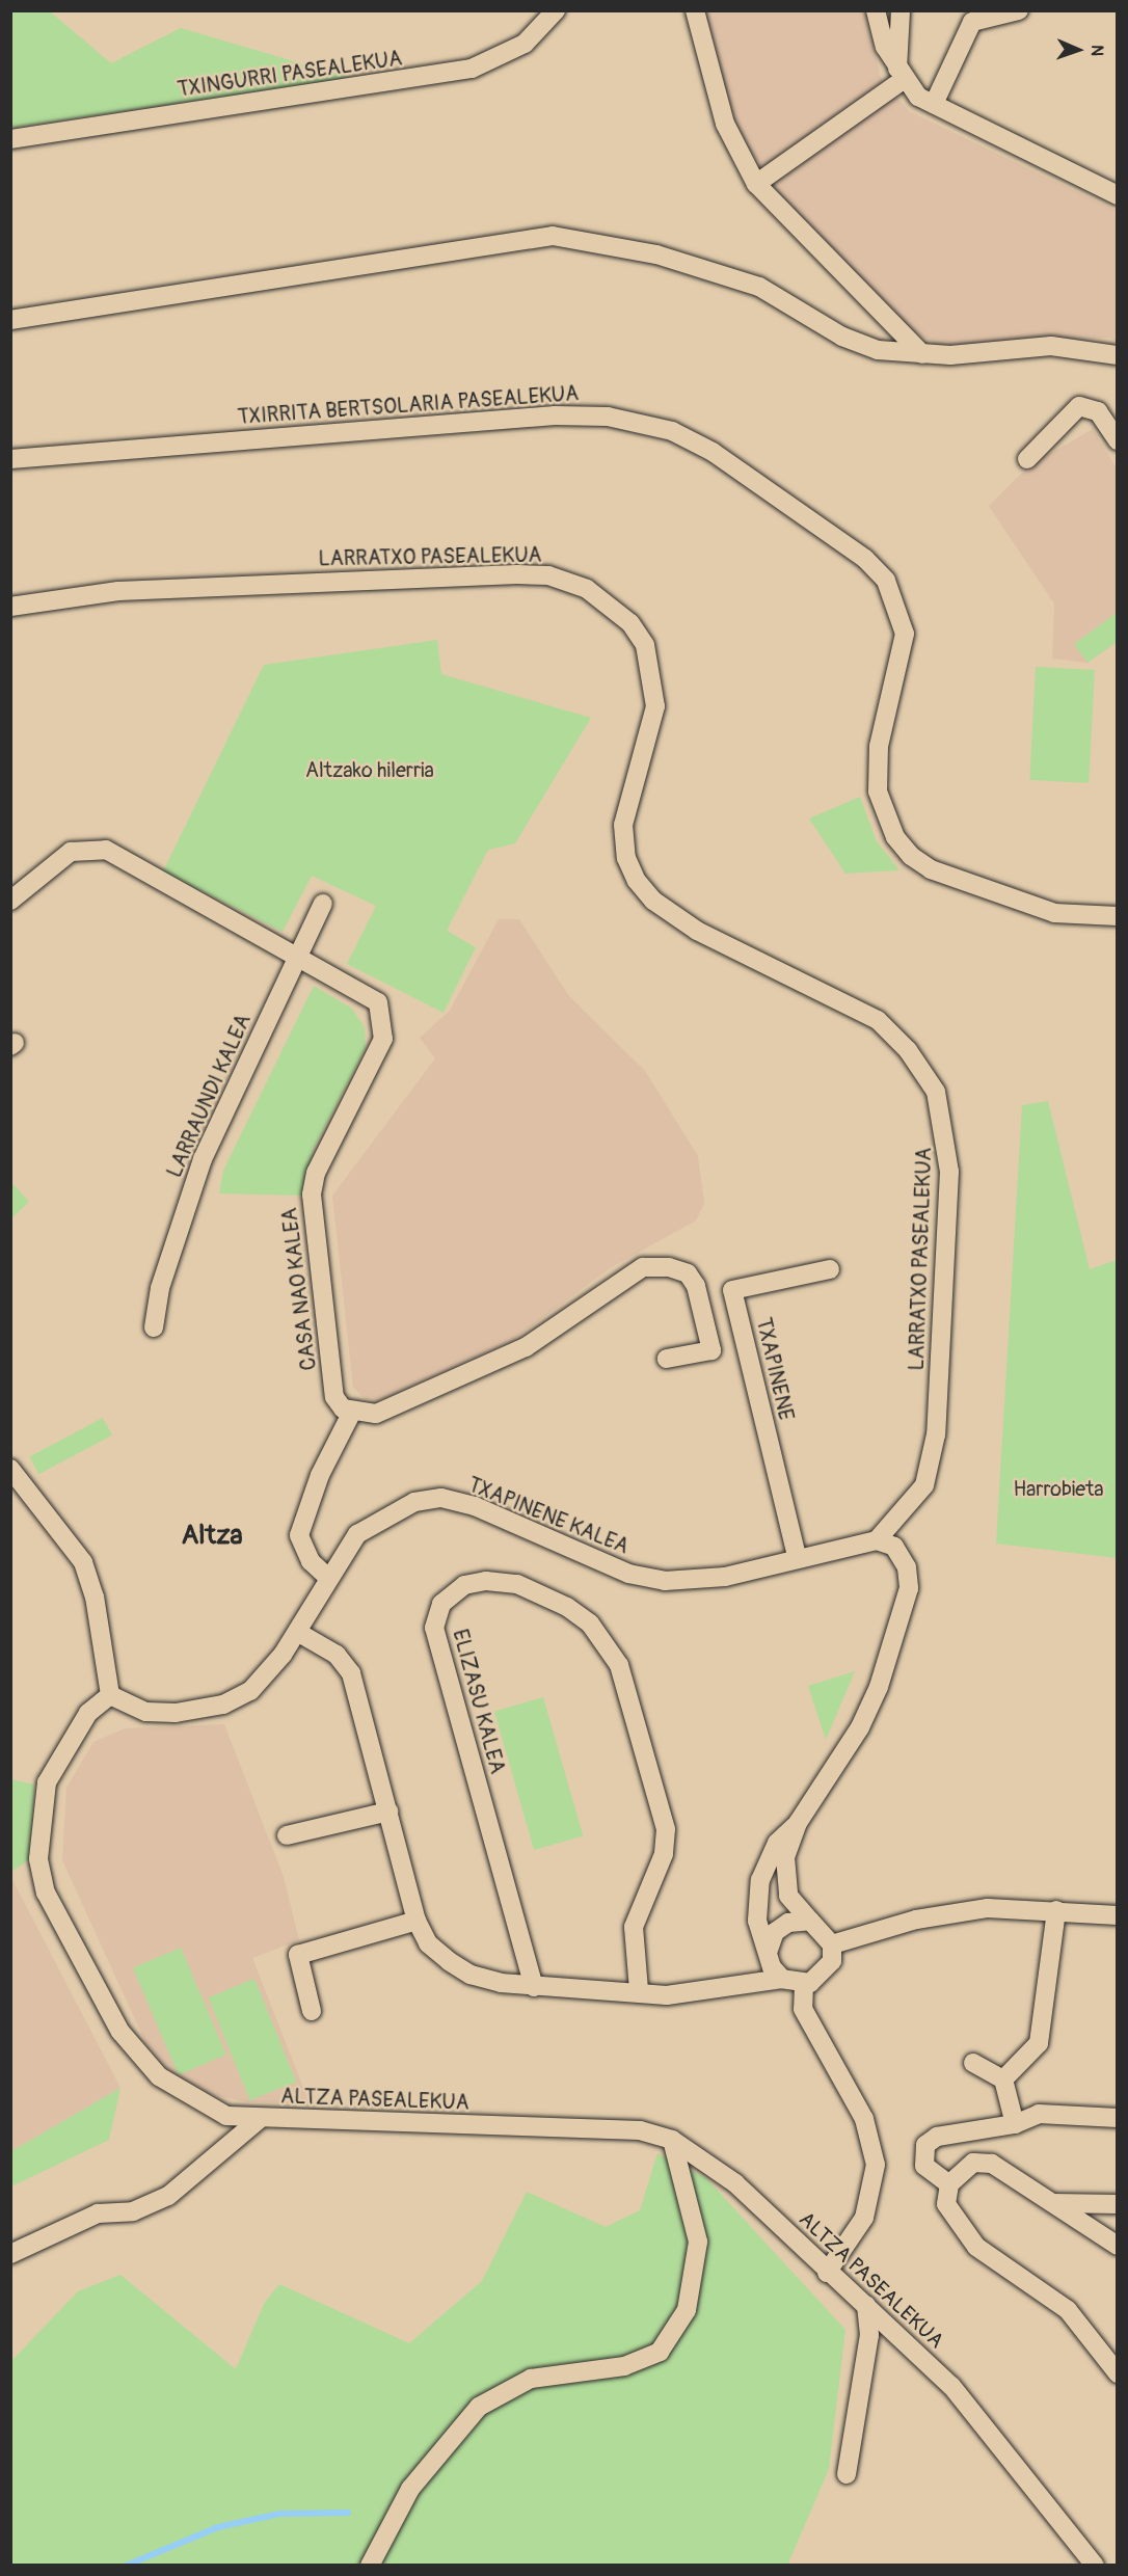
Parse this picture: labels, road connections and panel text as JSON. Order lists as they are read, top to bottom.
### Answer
{
  "streets": {
    "street": [
      "TXINGURRI PASEALEKUA",
      "TXIRRITA BERTSOLARIA PASEALEKUA",
      "LARRATXO PASEALEKUA",
      "LARRAUNDI KALEA",
      "CASA NAO KALEA",
      "TXAPINENE",
      "TXAPINENE KALEA",
      "ELIZASU KALEA",
      "ALTZA PASEALEKUA"
    ]
  },
  "crossings": [
    ["LARRATXO PASEALEKUA", "TXAPINENE KALEA"],
    ["LARRAUNDI KALEA", "CASA NAO KALEA"],
    ["TXAPINENE", "TXAPINENE KALEA"],
    ["TXAPINENE KALEA", "ALTZA PASEALEKUA"]
  ],
  "districts": ["Altza"],
  "parks": ["Altzako hilerria", "Harrobieta"],
  "north": "right"
}
